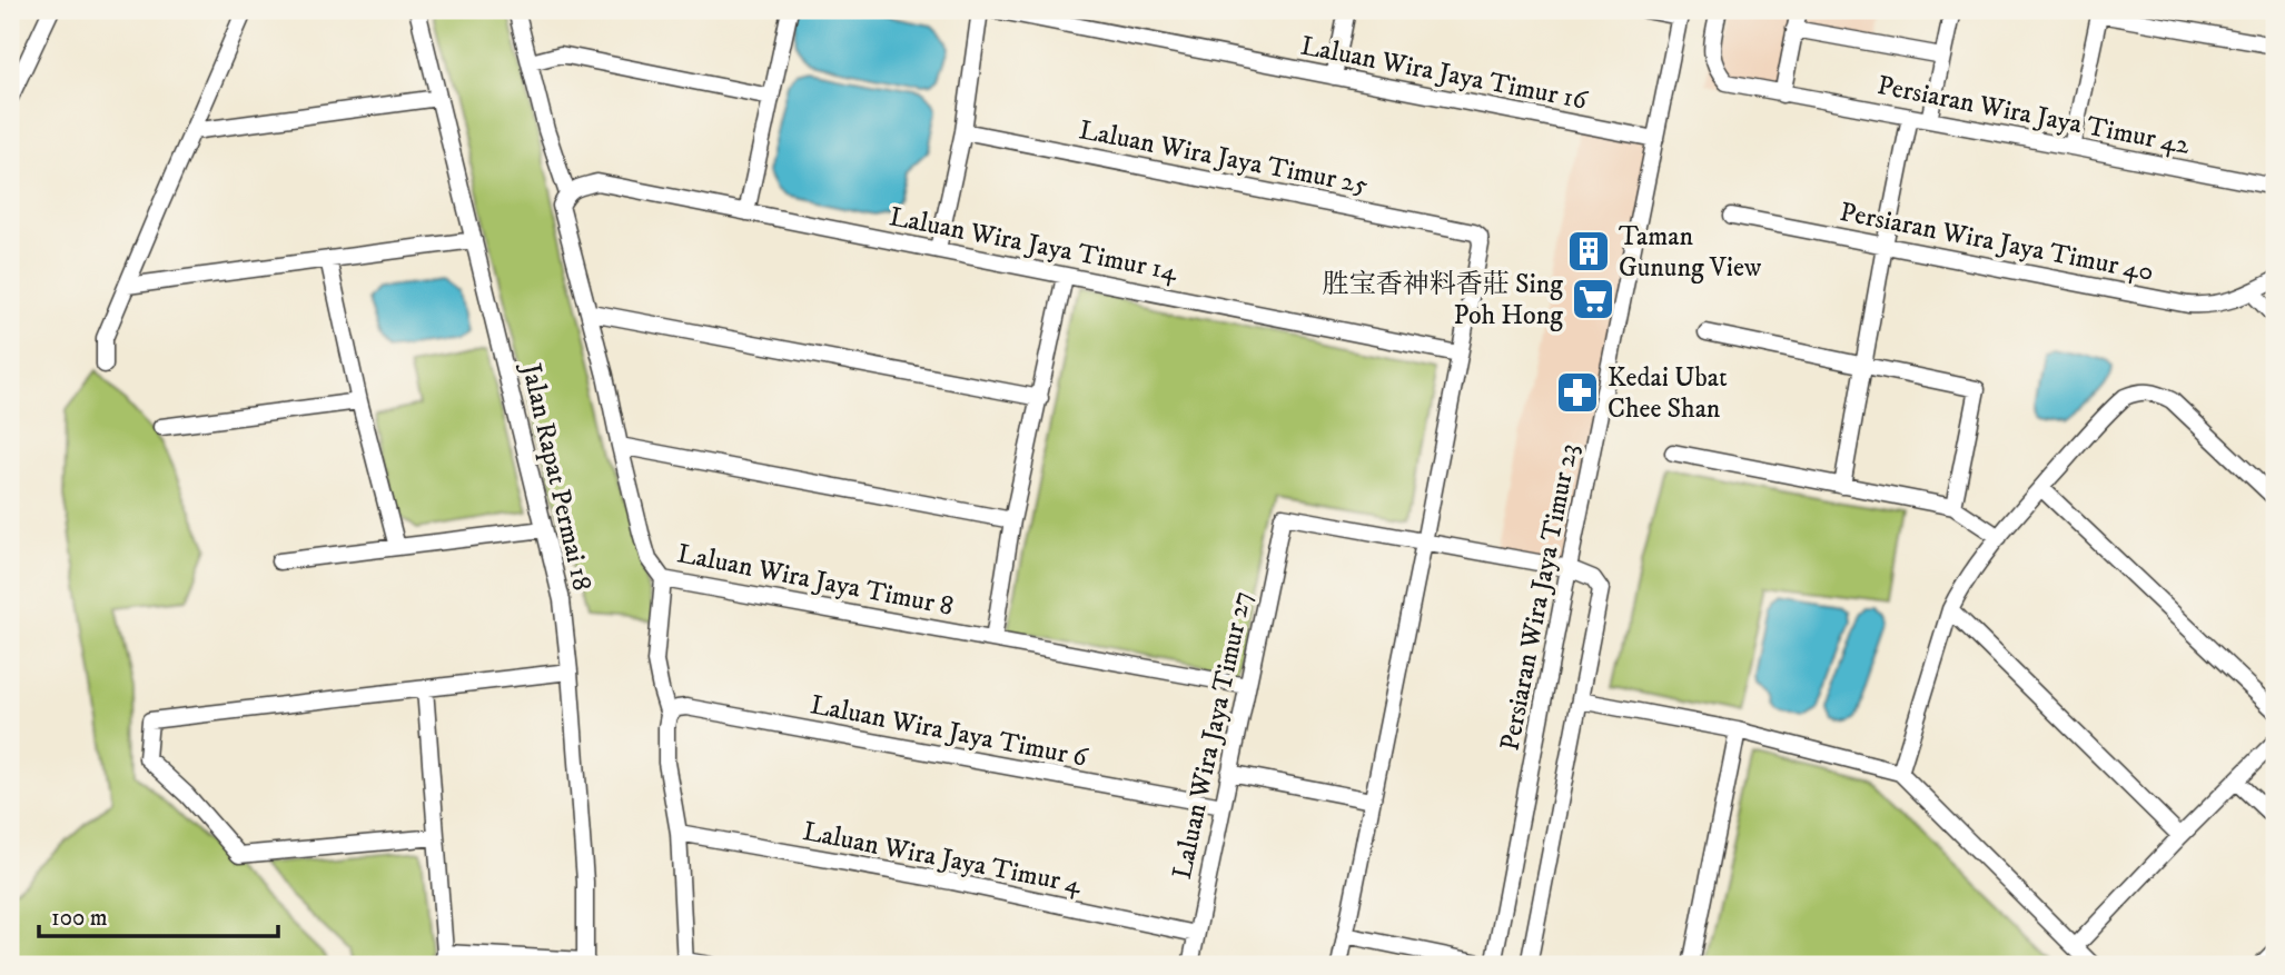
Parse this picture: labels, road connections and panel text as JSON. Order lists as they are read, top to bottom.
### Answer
{
  "streets": {
    "street": [
      "Laluan Wira Jaya Timur 16",
      "Persiaran Wira Jaya Timur 42",
      "Laluan Wira Jaya Timur 25",
      "Persiaran Wira Jaya Timur 40",
      "Laluan Wira Jaya Timur 14",
      "Jalan Rapat Permai 18",
      "Laluan Wira Jaya Timur 8",
      "Persiaran Wira Jaya Timur 23",
      "Laluan Wira Jaya Timur 6",
      "Laluan Wira Jaya Timur 27",
      "Laluan Wira Jaya Timur 4"
    ]
  },
  "crossings": [
    ["Laluan Wira Jaya Timur 16", "Persiaran Wira Jaya Timur 23"],
    ["Laluan Wira Jaya Timur 25", "Laluan Wira Jaya Timur 14"],
    ["Laluan Wira Jaya Timur 14", "Laluan Wira Jaya Timur 8"],
    ["Laluan Wira Jaya Timur 8", "Laluan Wira Jaya Timur 27"],
    ["Laluan Wira Jaya Timur 6", "Laluan Wira Jaya Timur 27"],
    ["Laluan Wira Jaya Timur 27", "Laluan Wira Jaya Timur 4"]
  ],
  "places": {
    "building": ["Taman Gunung View"],
    "supermarket": ["胜宝香神料香莊 Sing Poh Hong"],
    "pharmacy": ["Kedai Ubat Chee Shan"]
  },
  "scale_bar": "100 m"
}
